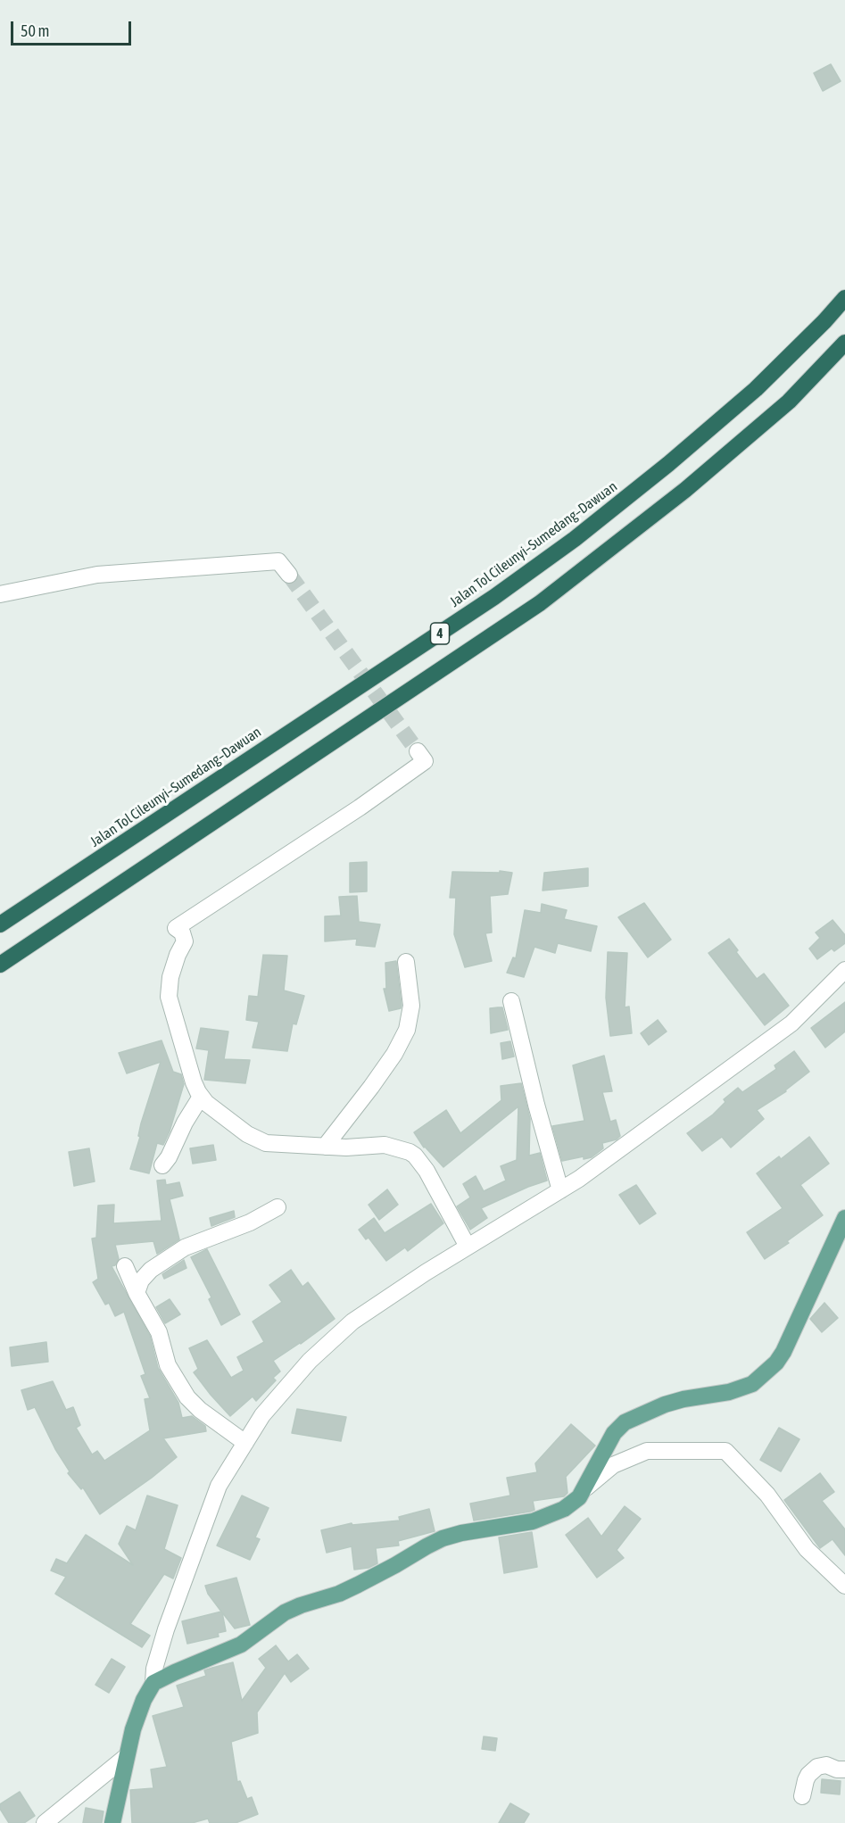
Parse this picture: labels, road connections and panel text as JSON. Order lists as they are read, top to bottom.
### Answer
{
  "streets": {
    "highway": ["Jalan Tol Cileunyi–Sumedang–Dawuan", "4"]
  },
  "scale_bar": "50 m"
}
